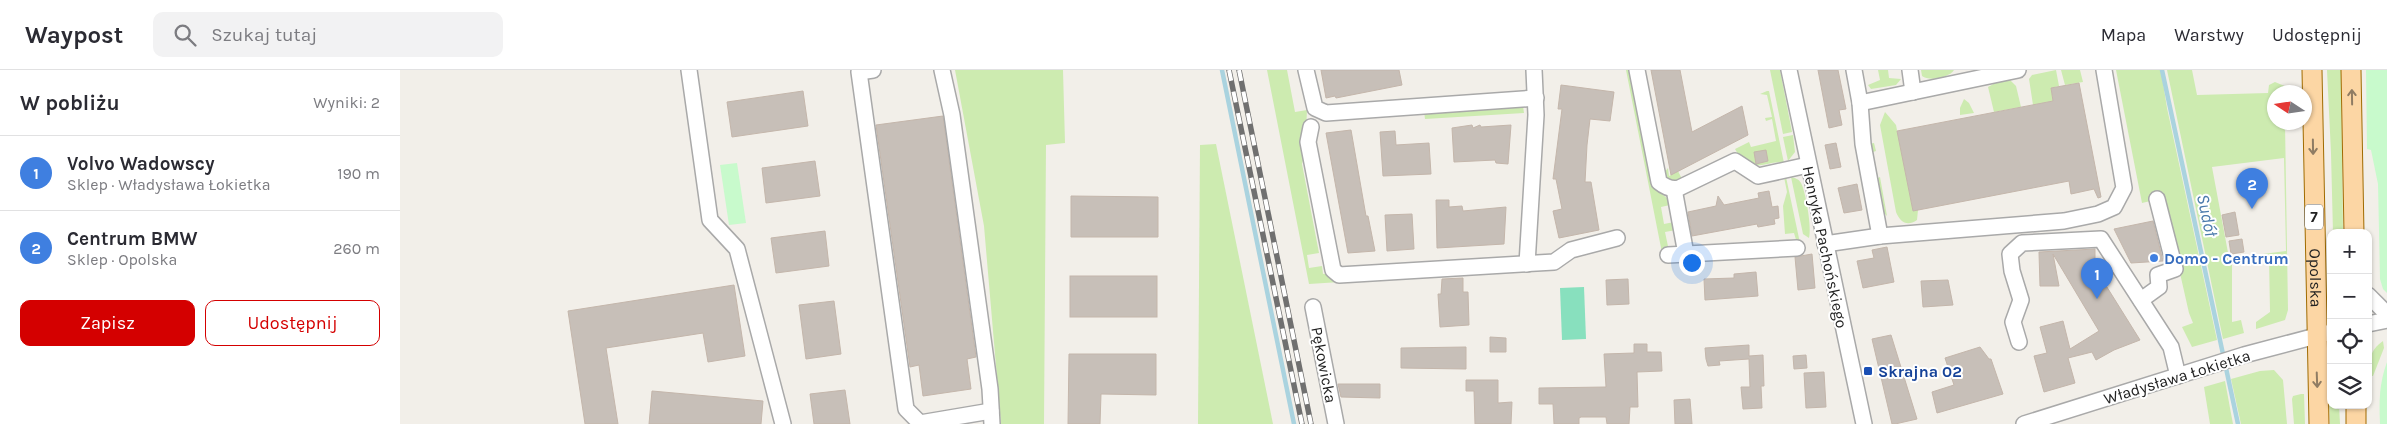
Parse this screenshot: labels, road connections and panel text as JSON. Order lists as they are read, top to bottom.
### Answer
{
  "streets": {
    "main road": ["7", "Opolska"],
    "street": ["Henryka Pachońskiego", "Pękowicka", "Władysława Łokietka"]
  },
  "crossings": [
    ["Opolska", "Władysława Łokietka"]
  ],
  "water": ["Sudół"],
  "places": {
    "other": ["Domo - Centrum"],
    "transit": ["Skrajna 02"]
  },
  "north": "left",
  "page": {
    "header": "Waypost",
    "search": "Szukaj tutaj",
    "nav": ["Mapa", "Warstwy", "Udostępnij"],
    "heading": ["W pobliżu", "Wyniki: 2"],
    "list": [
      {
        "mark": "1",
        "name": "Volvo Wadowscy",
        "note": "Sklep · Władysława Łokietka",
        "value": "190 m"
      },
      {
        "mark": "2",
        "name": "Centrum BMW",
        "note": "Sklep · Opolska",
        "value": "260 m"
      }
    ],
    "pins": ["2", "1"],
    "map_buttons": ["+", "−"],
    "buttons": ["Zapisz", "Udostępnij"]
  }
}
